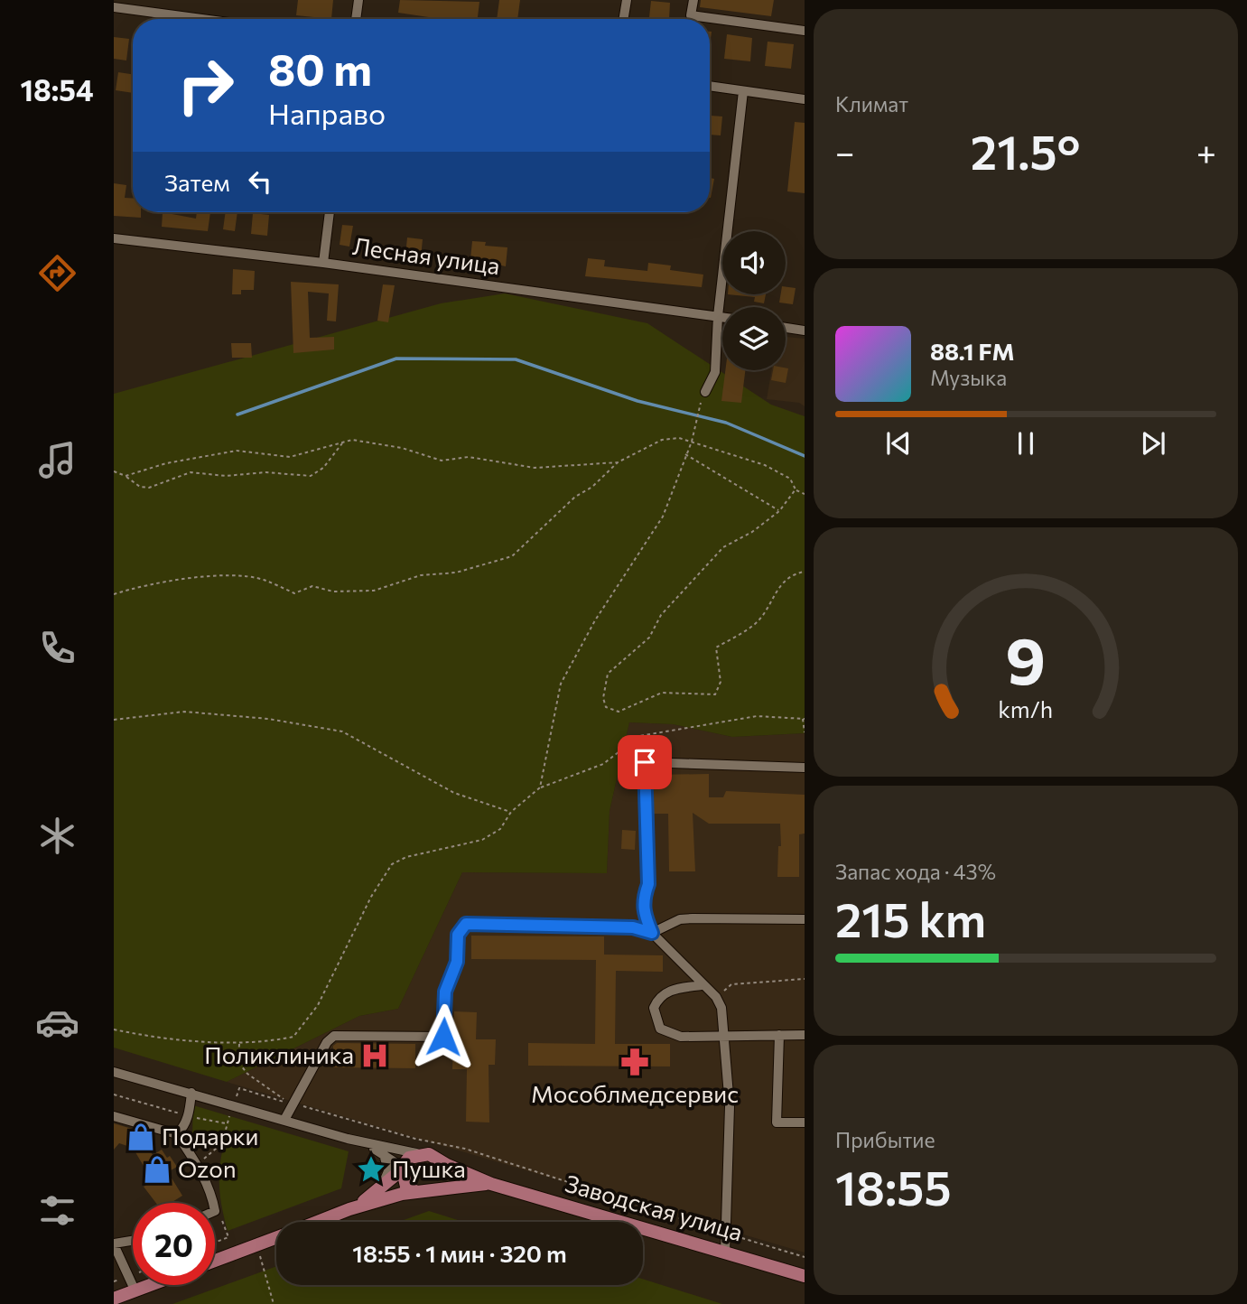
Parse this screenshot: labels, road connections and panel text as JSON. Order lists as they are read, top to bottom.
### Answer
{
  "streets": {
    "main road": ["Заводская улица"],
    "street": ["Лесная улица"]
  },
  "places": {
    "hospital": ["Поликлиника"],
    "pharmacy": ["Мособлмедсервис"],
    "shop": ["Подарки", "Ozon"],
    "place": ["Пушка"]
  },
  "page": {
    "tabs": "18:54",
    "tile": [
      "Климат",
      ["Запас хода · 43%", "215 km"],
      ["Прибытие", "18:55"]
    ],
    "turn": ["80 m", "Направо"],
    "heat": ["−", "21.5°", "+"],
    "then": "Затем",
    "song": ["88.1 FM", "Музыка"],
    "limit": "20",
    "trip": "18:55 · 1 мин · 320 m",
    "gauge": ["9", "km/h"]
  }
}
